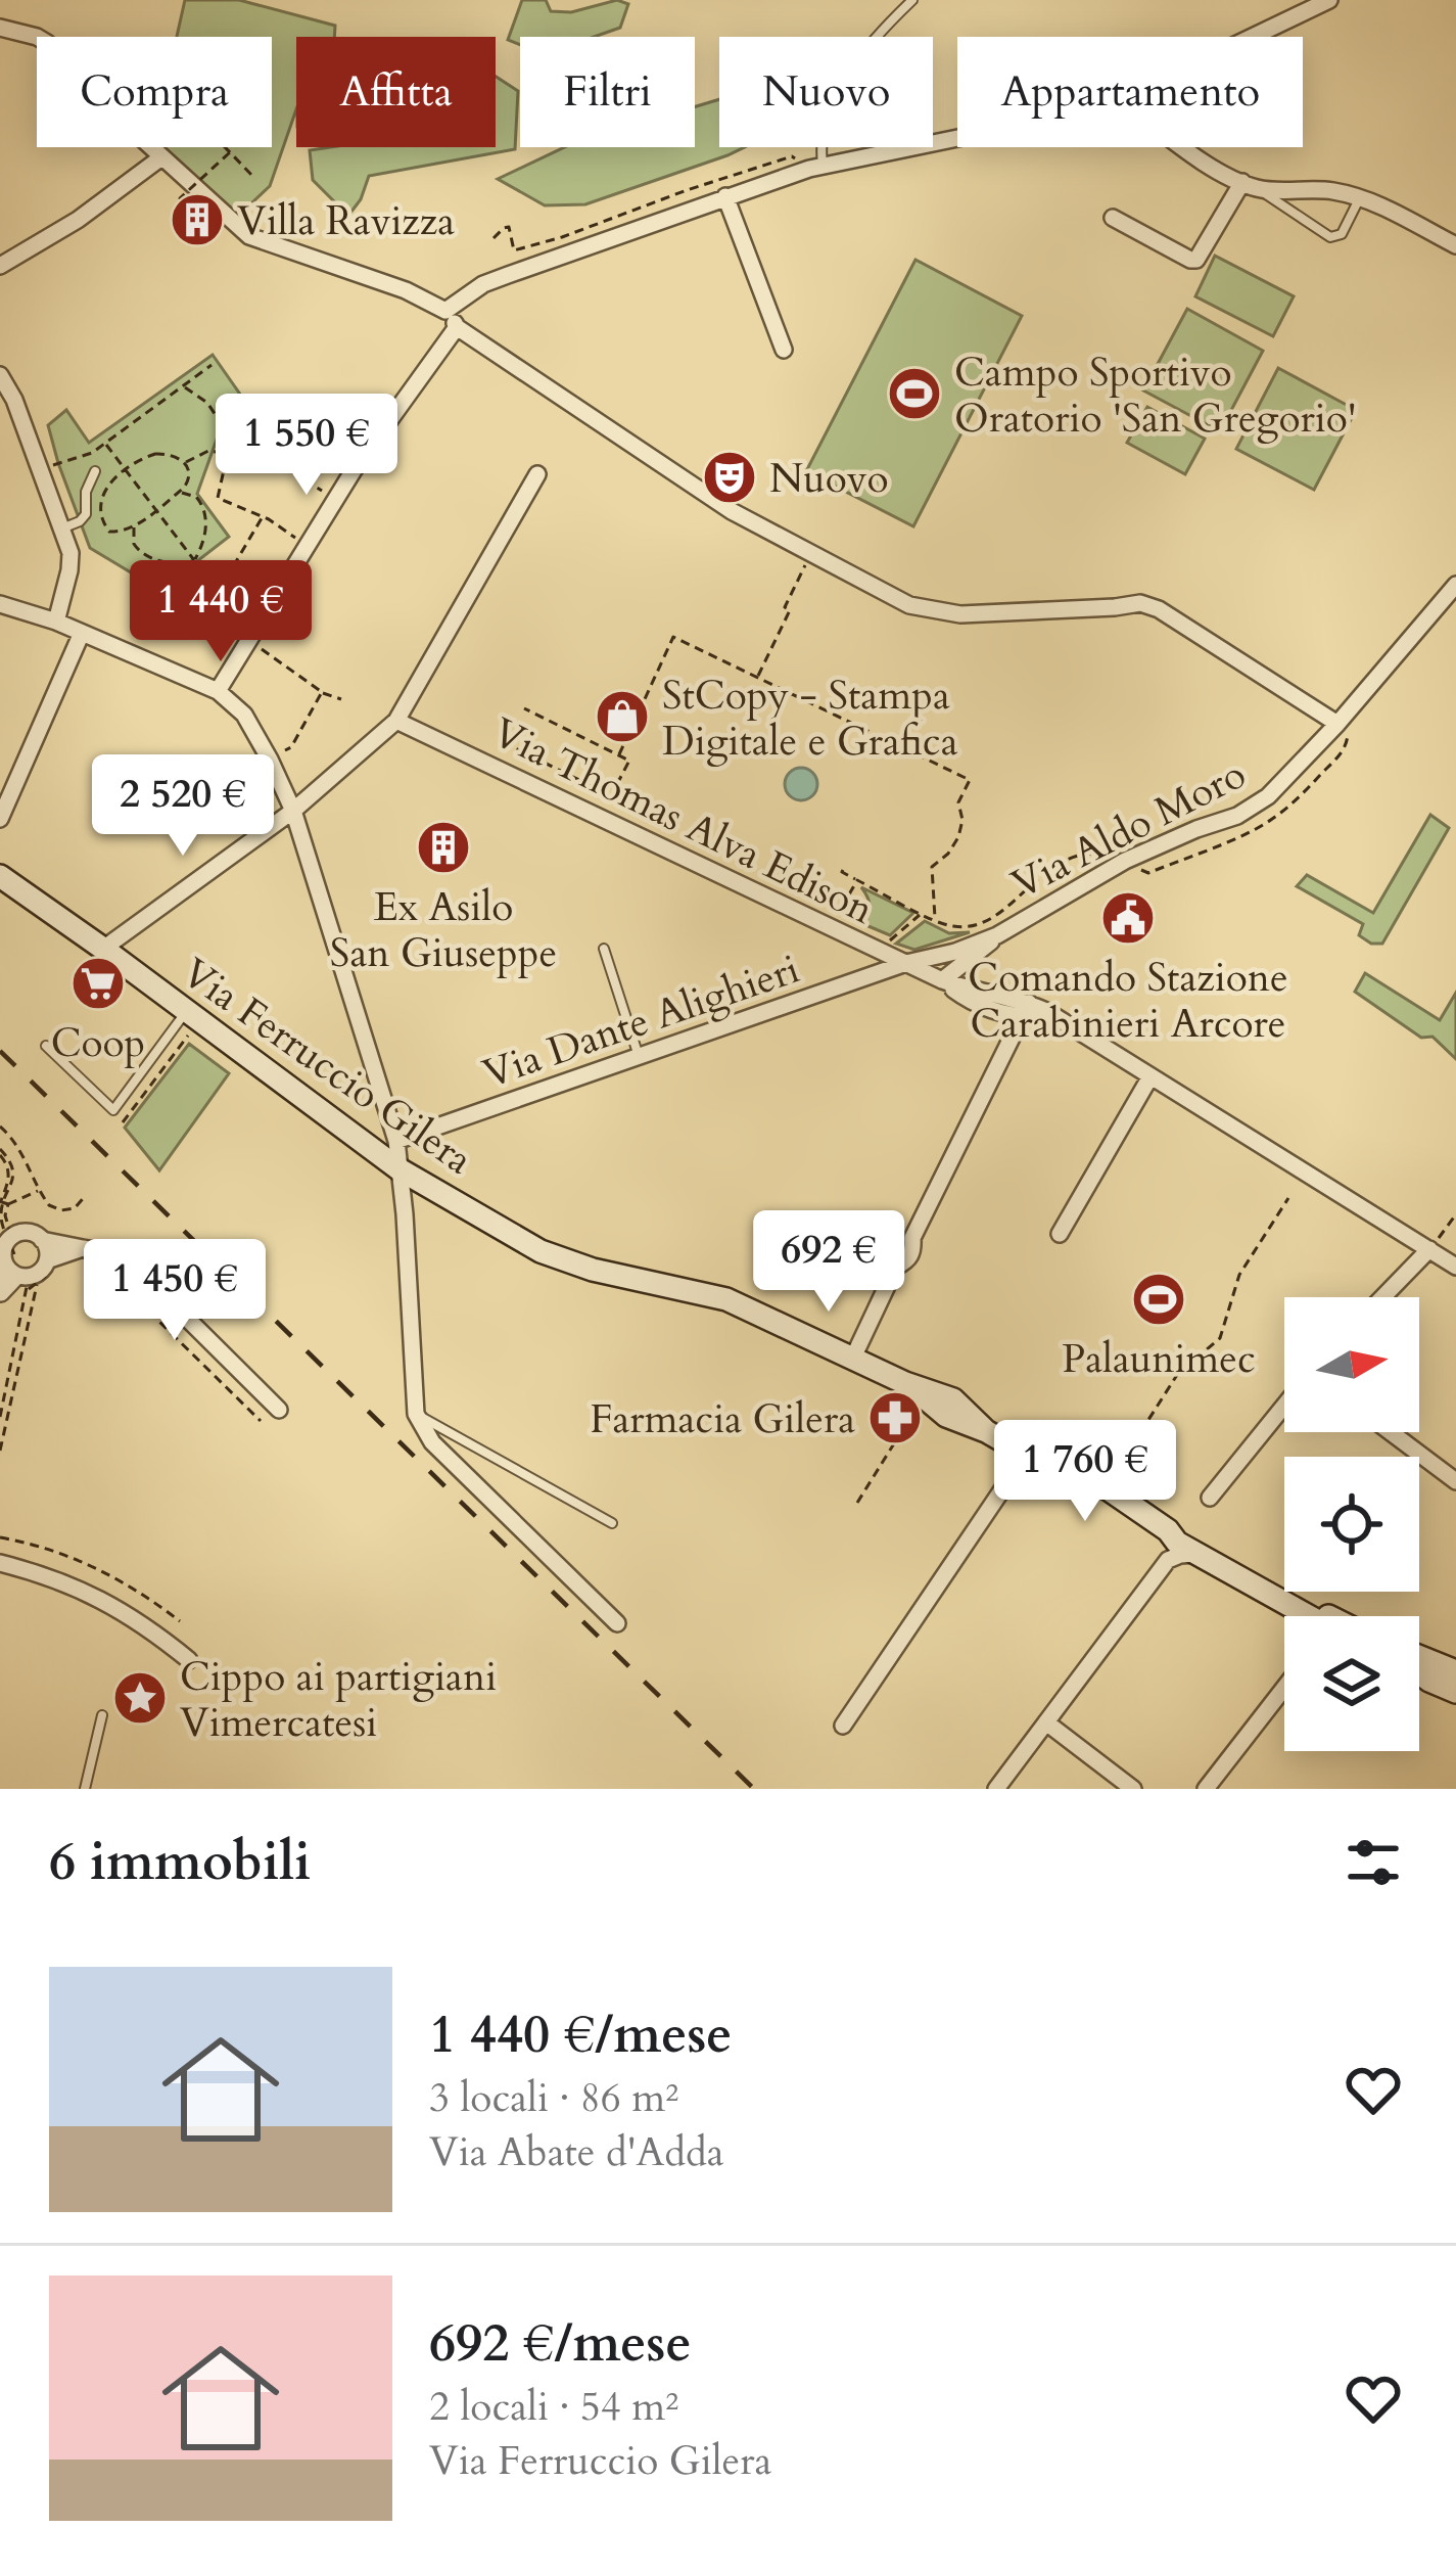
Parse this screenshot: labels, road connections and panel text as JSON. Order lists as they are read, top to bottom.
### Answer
{
  "streets": {
    "main road": ["Via Ferruccio Gilera"],
    "street": ["Via Thomas Alva Edison", "Via Aldo Moro", "Via Dante Alighieri"]
  },
  "crossings": [
    ["Via Thomas Alva Edison", "Via Aldo Moro"],
    ["Via Thomas Alva Edison", "Via Dante Alighieri"],
    ["Via Aldo Moro", "Via Dante Alighieri"]
  ],
  "places": {
    "building": ["Villa Ravizza", "Ex Asilo San Giuseppe"],
    "sports": ["Campo Sportivo Oratorio 'San Gregorio'", "Palaunimec"],
    "theatre": ["Nuovo"],
    "shop": ["StCopy - Stampa Digitale e Grafica"],
    "public building": ["Comando Stazione Carabinieri Arcore"],
    "supermarket": ["Coop"],
    "pharmacy": ["Farmacia Gilera"],
    "place": ["Cippo ai partigiani Vimercatesi"]
  },
  "north": "right",
  "page": {
    "chip": [
      "Compra",
      "Affitta",
      "Filtri",
      "Nuovo",
      "Appartamento"
    ],
    "price": [
      "1 550 €",
      "1 440 €",
      "2 520 €",
      "692 €",
      "1 450 €",
      "1 760 €"
    ],
    "heading": "6 immobili",
    "list": [
      {
        "name": "1 440 €/mese",
        "note": "3 locali · 86 m² · Via Abate d'Adda"
      },
      {
        "name": "692 €/mese",
        "note": "2 locali · 54 m² · Via Ferruccio Gilera"
      }
    ]
  }
}
